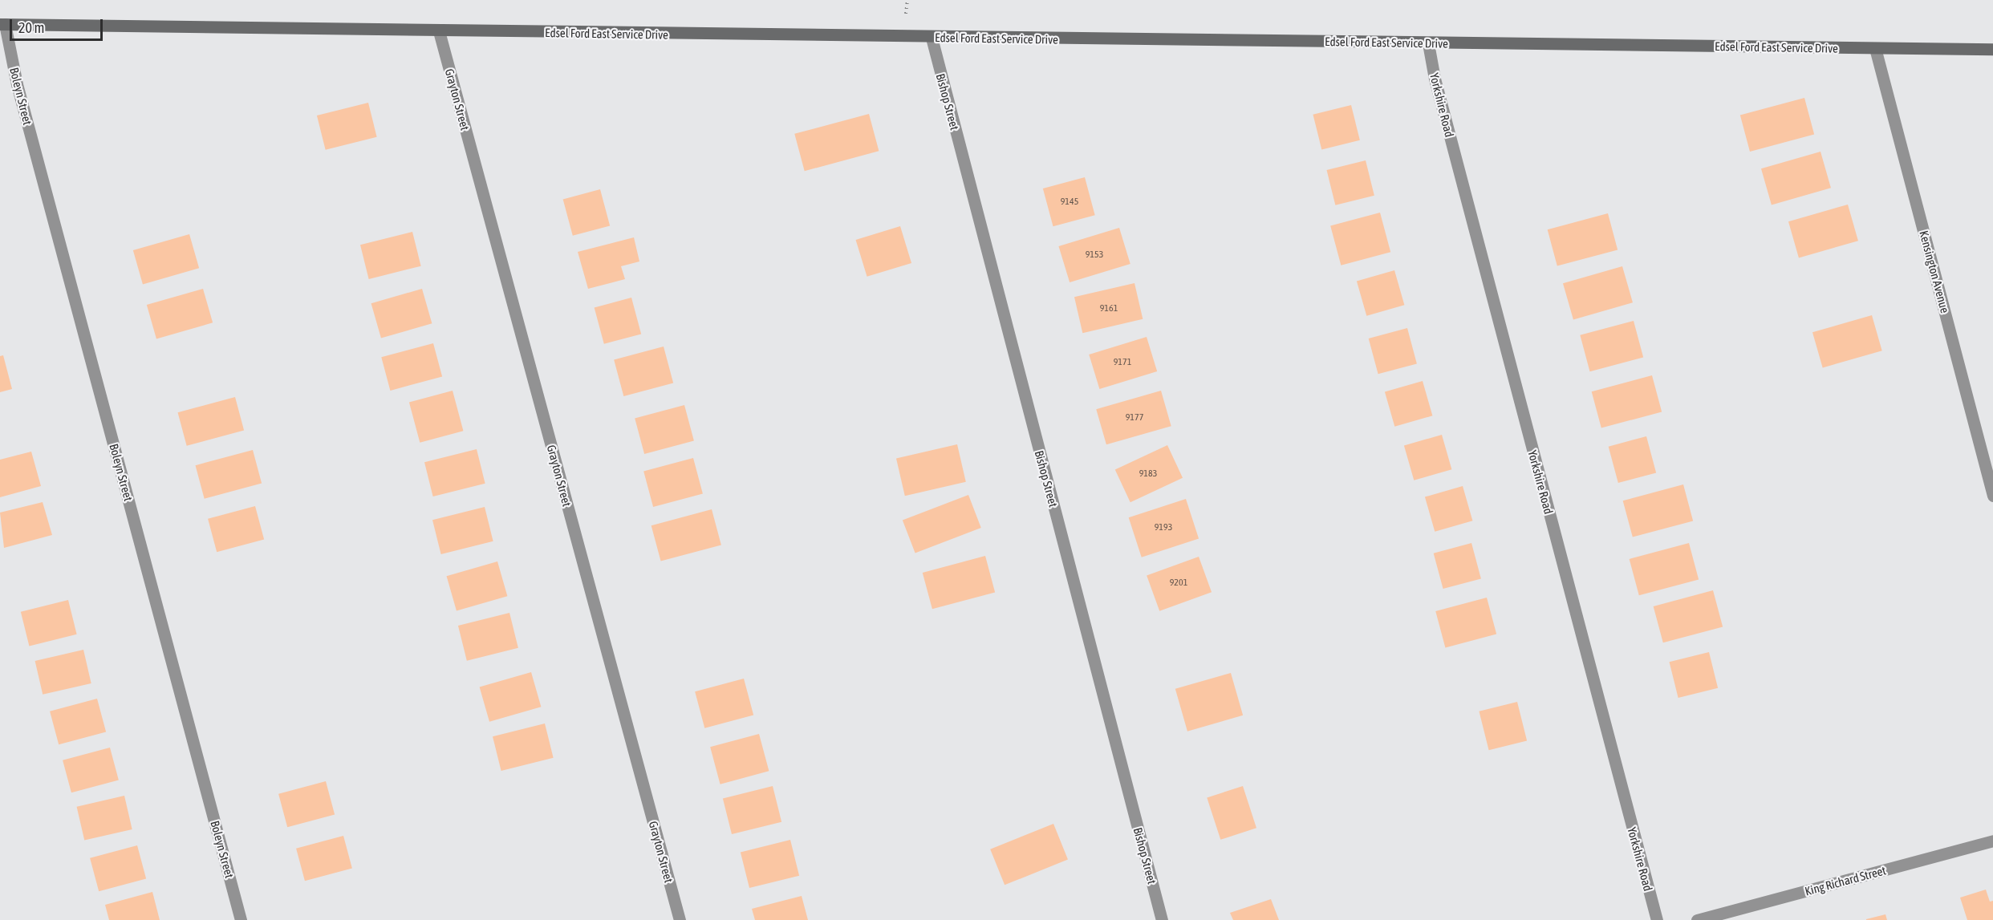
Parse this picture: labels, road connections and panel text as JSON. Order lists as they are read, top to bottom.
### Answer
{
  "streets": {
    "street": [
      "Edsel Ford East Service Drive",
      "Boleyn Street",
      "Grayton Street",
      "Bishop Street",
      "Yorkshire Road",
      "Kensington Avenue",
      "King Richard Street"
    ]
  },
  "crossings": [
    ["Edsel Ford East Service Drive", "Boleyn Street"],
    ["Edsel Ford East Service Drive", "Grayton Street"],
    ["Edsel Ford East Service Drive", "Bishop Street"],
    ["Edsel Ford East Service Drive", "Yorkshire Road"],
    ["Edsel Ford East Service Drive", "Kensington Avenue"]
  ],
  "house_numbers": [
    "9145",
    "9153",
    "9161",
    "9171",
    "9177",
    "9183",
    "9193",
    "9201"
  ],
  "scale_bar": "20 m"
}
